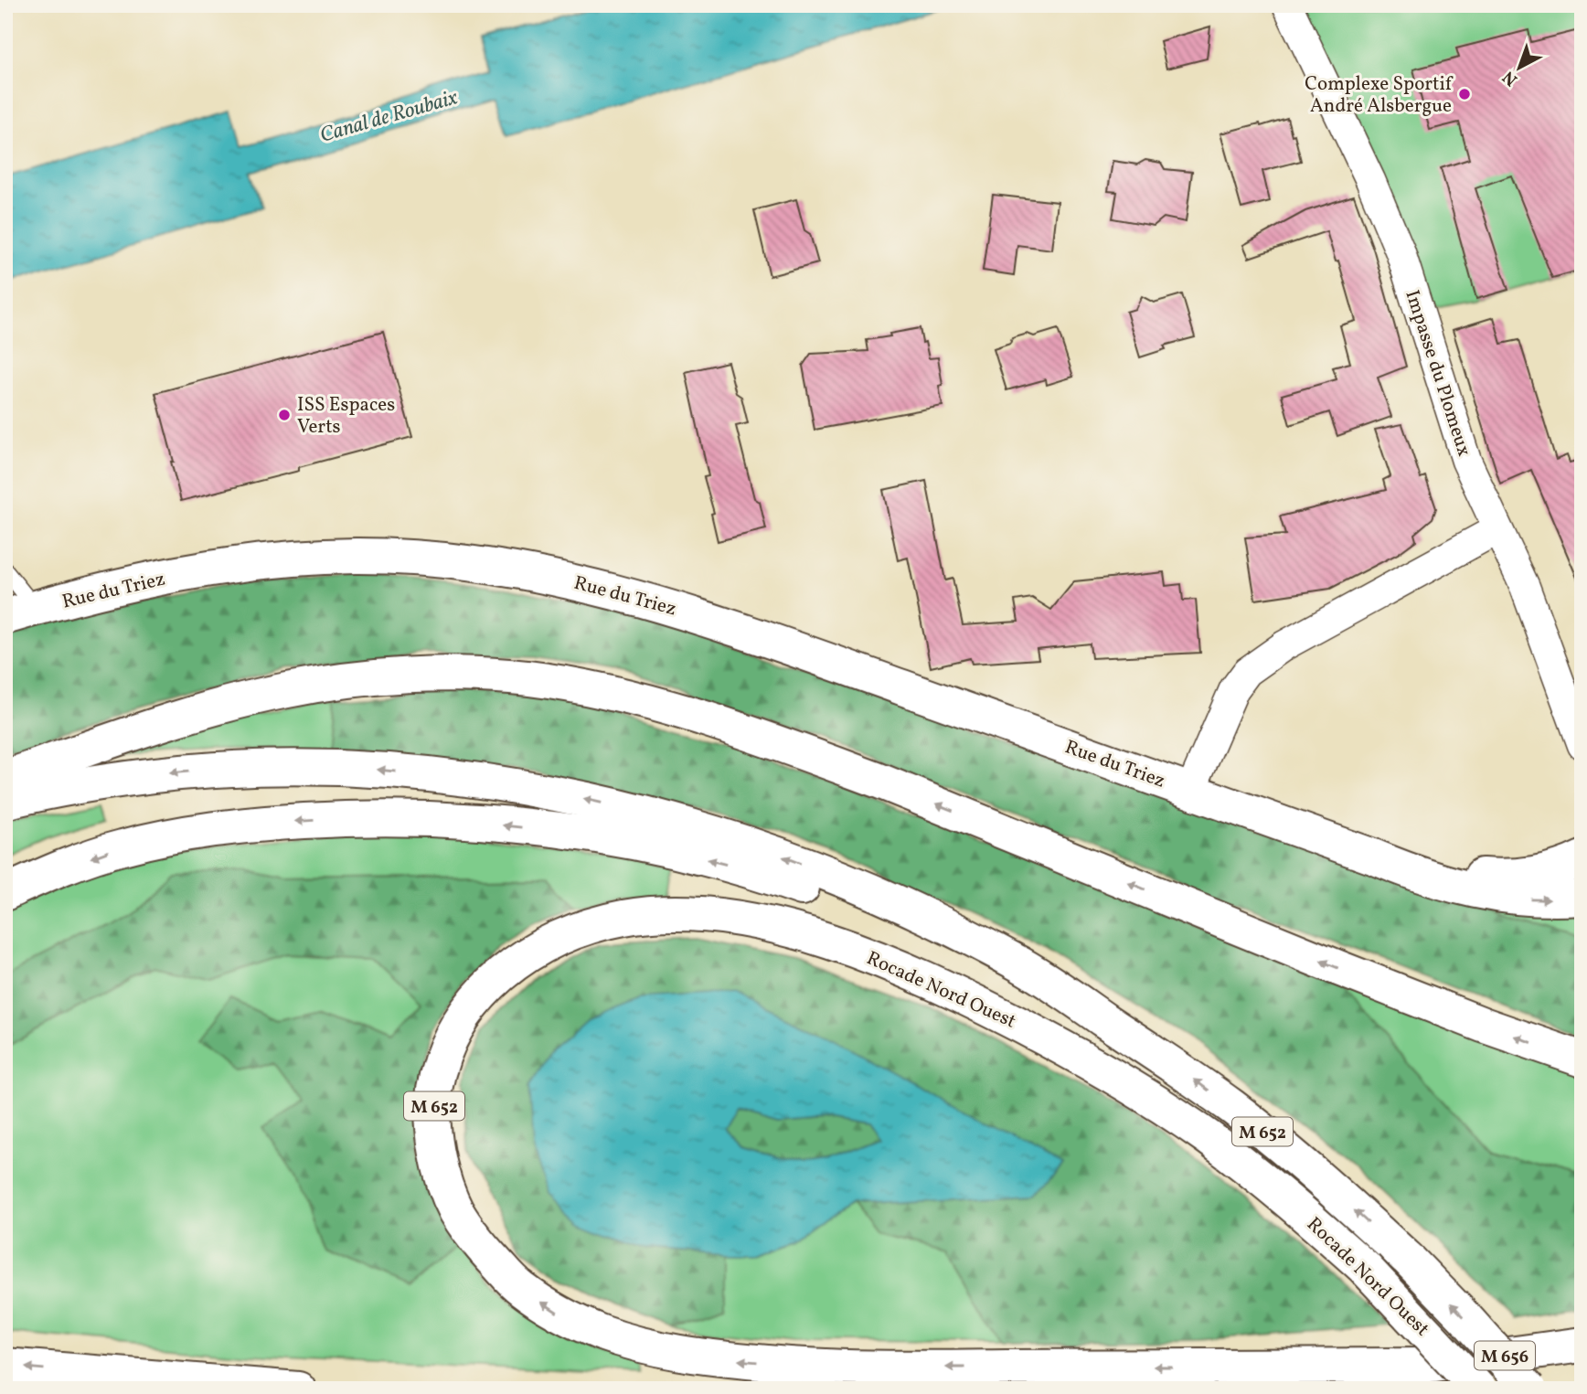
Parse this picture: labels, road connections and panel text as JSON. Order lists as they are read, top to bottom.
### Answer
{
  "streets": {
    "main road": [
      "Rue du Triez",
      "Rocade Nord Ouest",
      "M 652",
      "M 656"
    ],
    "street": ["Impasse du Plomeux"]
  },
  "crossings": [
    ["Impasse du Plomeux", "Rue du Triez"],
    ["Rocade Nord Ouest", "M 652"],
    ["Rocade Nord Ouest", "M 656"]
  ],
  "water": ["Canal de Roubaix"],
  "places": ["Complexe Sportif André Alsbergue", "ISS Espaces Verts"],
  "north": "bottom left"
}
